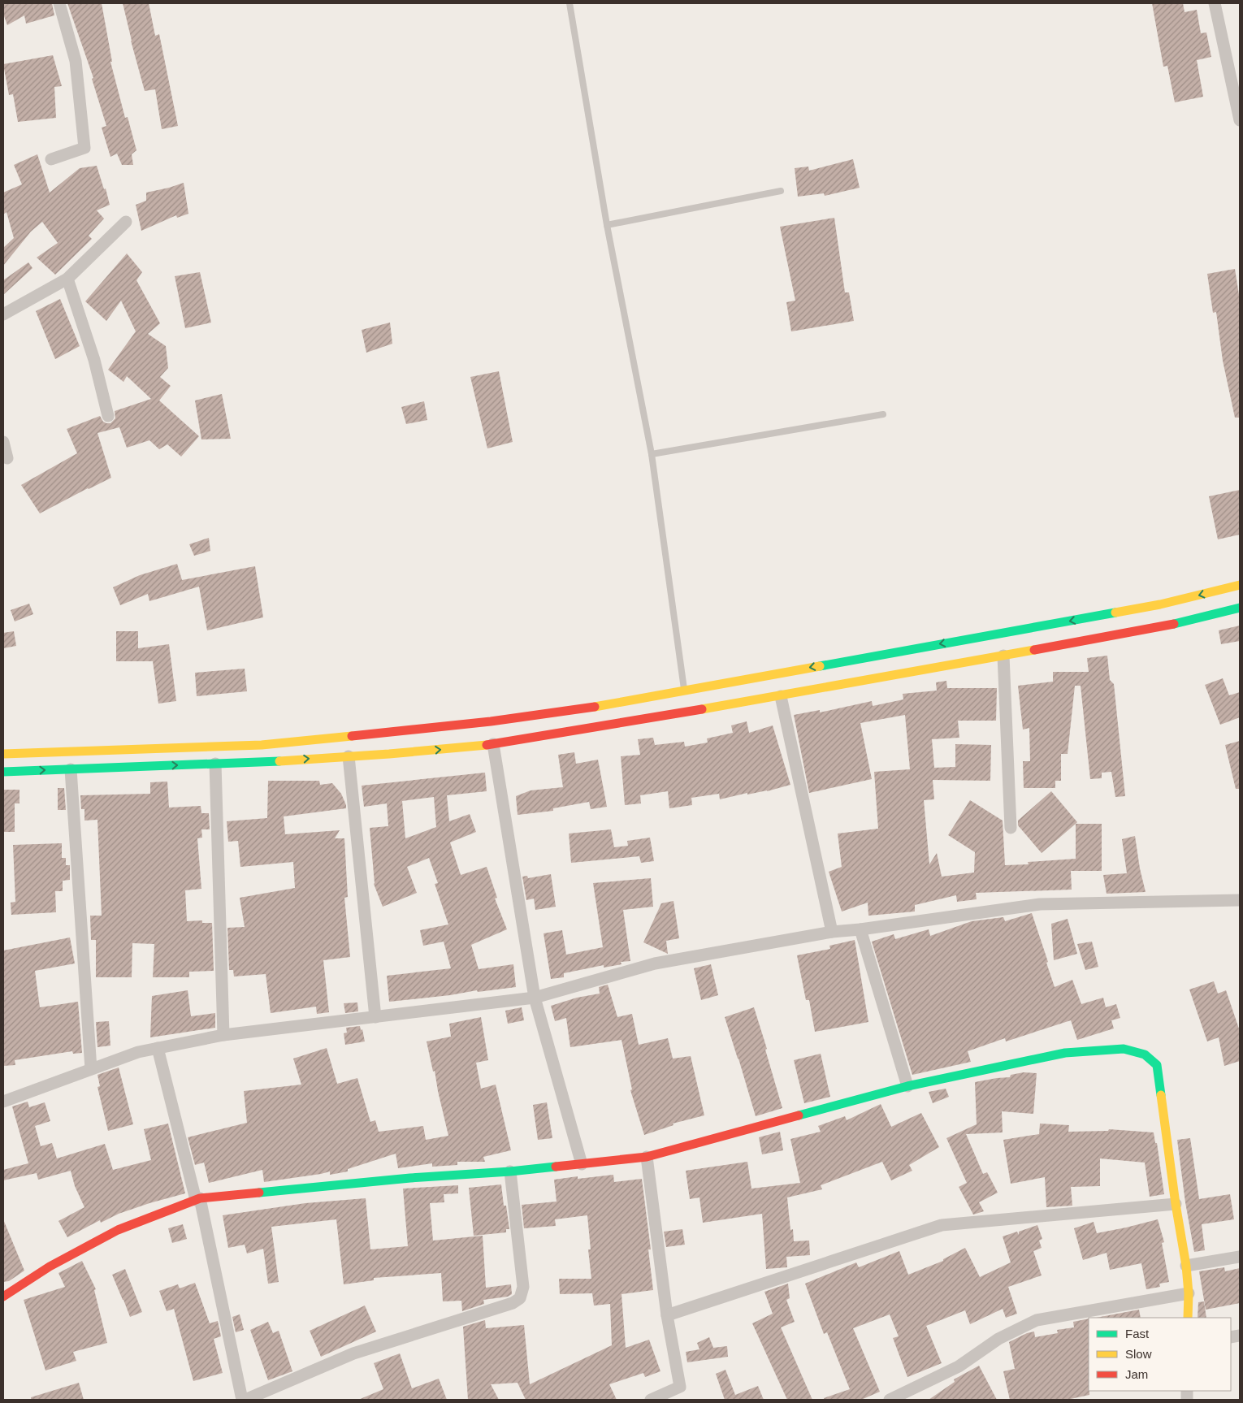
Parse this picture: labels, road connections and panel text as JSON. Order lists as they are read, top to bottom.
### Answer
{
  "legend": ["Fast", "Slow", "Jam"]
}
